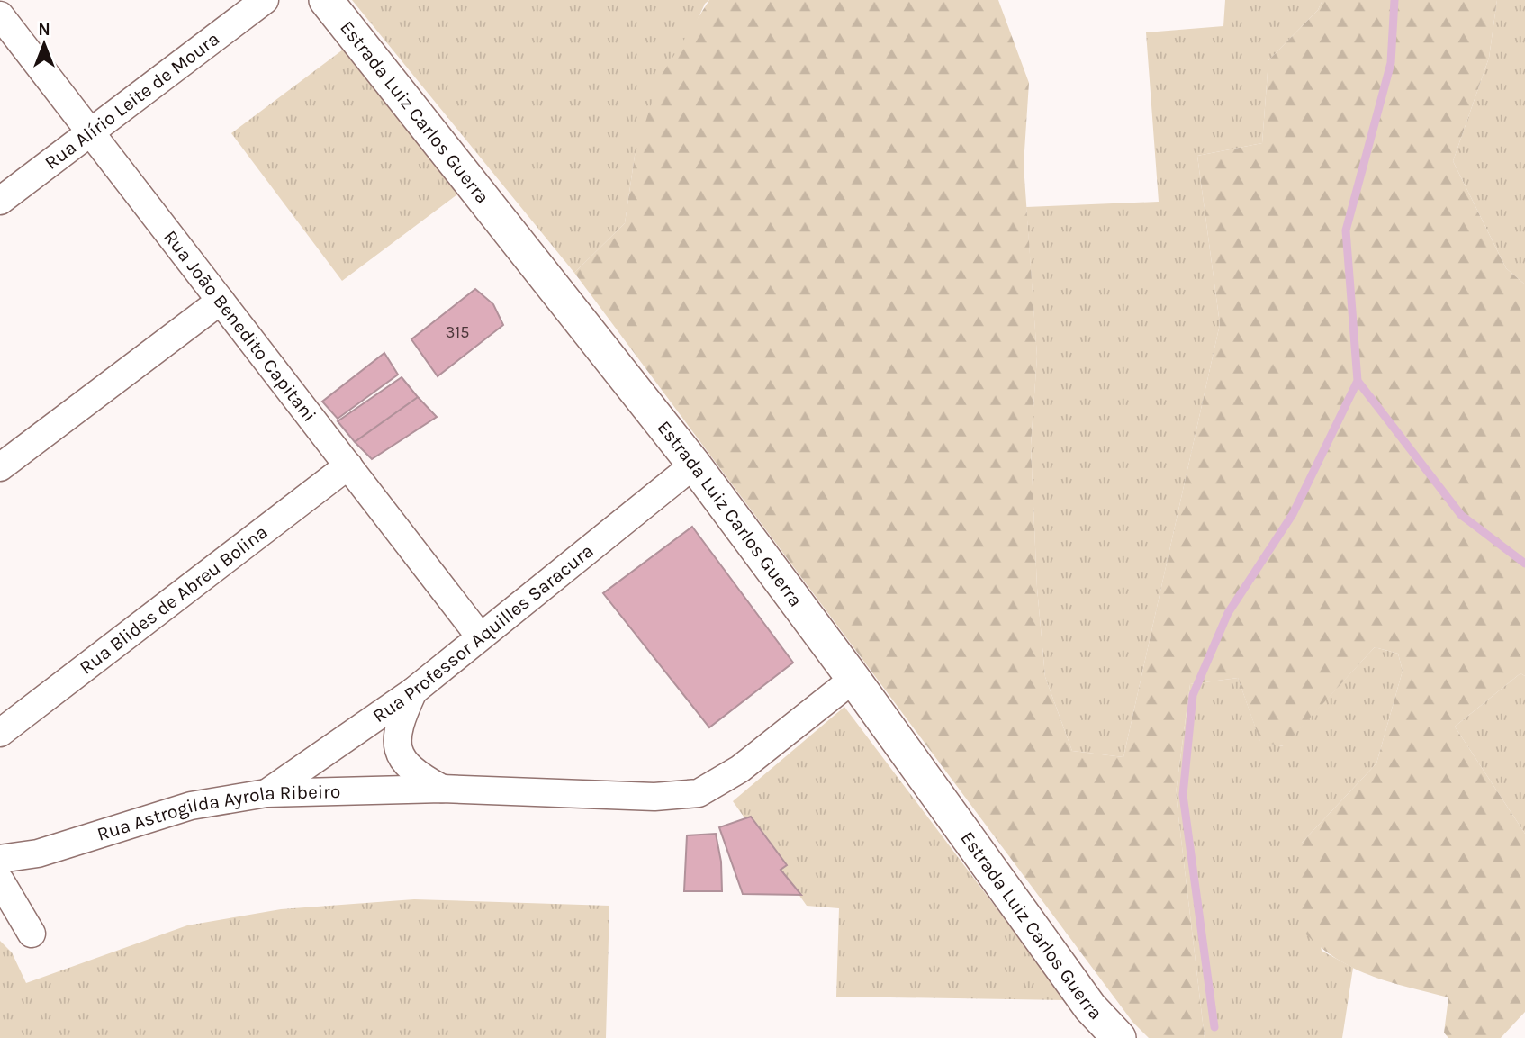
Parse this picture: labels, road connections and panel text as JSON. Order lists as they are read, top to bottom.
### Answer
{
  "streets": {
    "street": [
      "Rua Alírio Leite de Moura",
      "Estrada Luiz Carlos Guerra",
      "Rua João Benedito Capitani",
      "Rua Blides de Abreu Bolina",
      "Rua Professor Aquilles Saracura",
      "Rua Astrogilda Ayrola Ribeiro"
    ]
  },
  "crossings": [
    ["Rua Alírio Leite de Moura", "Rua João Benedito Capitani"],
    ["Estrada Luiz Carlos Guerra", "Rua Professor Aquilles Saracura"],
    ["Estrada Luiz Carlos Guerra", "Rua Astrogilda Ayrola Ribeiro"],
    ["Rua João Benedito Capitani", "Rua Blides de Abreu Bolina"],
    ["Rua João Benedito Capitani", "Rua Professor Aquilles Saracura"],
    ["Rua Professor Aquilles Saracura", "Rua Astrogilda Ayrola Ribeiro"]
  ],
  "house_numbers": ["315"],
  "north": "top"
}
